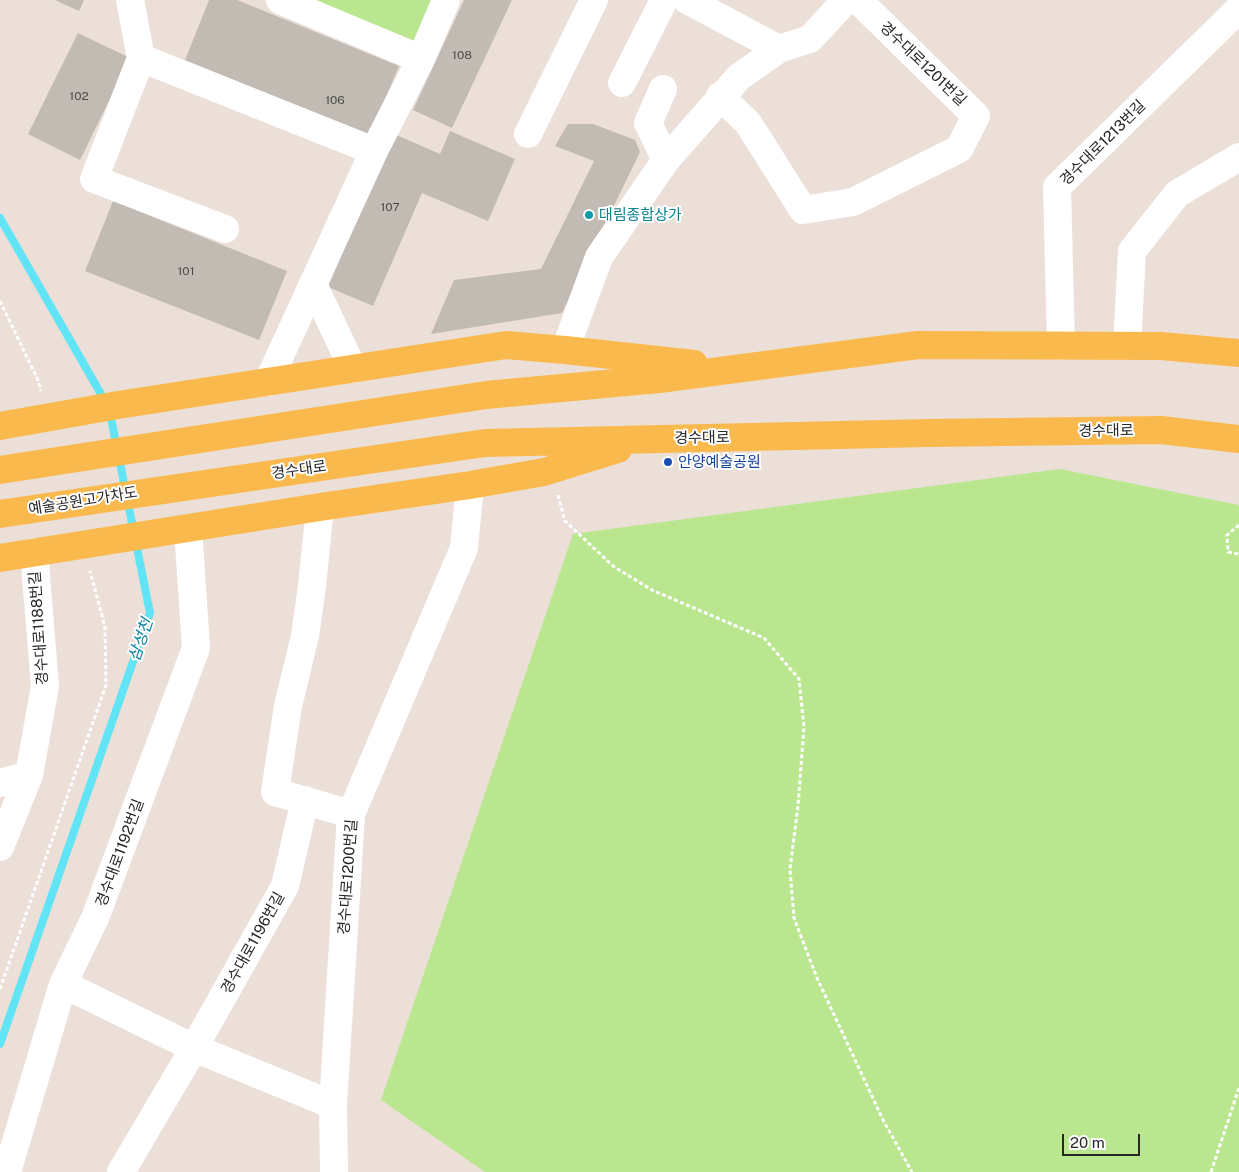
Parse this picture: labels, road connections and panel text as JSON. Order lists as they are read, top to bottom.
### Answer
{
  "streets": {
    "main road": ["경수대로", "예술공원고가차도"],
    "street": [
      "경수대로1201번길",
      "경수대로1213번길",
      "경수대로1188번길",
      "경수대로1192번길",
      "경수대로1200번길",
      "경수대로1196번길"
    ]
  },
  "crossings": [
    ["경수대로", "예술공원고가차도"]
  ],
  "water": ["삼성천"],
  "places": ["대림종합상가", "안양예술공원"],
  "house_numbers": [
    "108",
    "102",
    "106",
    "107",
    "101"
  ],
  "scale_bar": "20 m"
}
